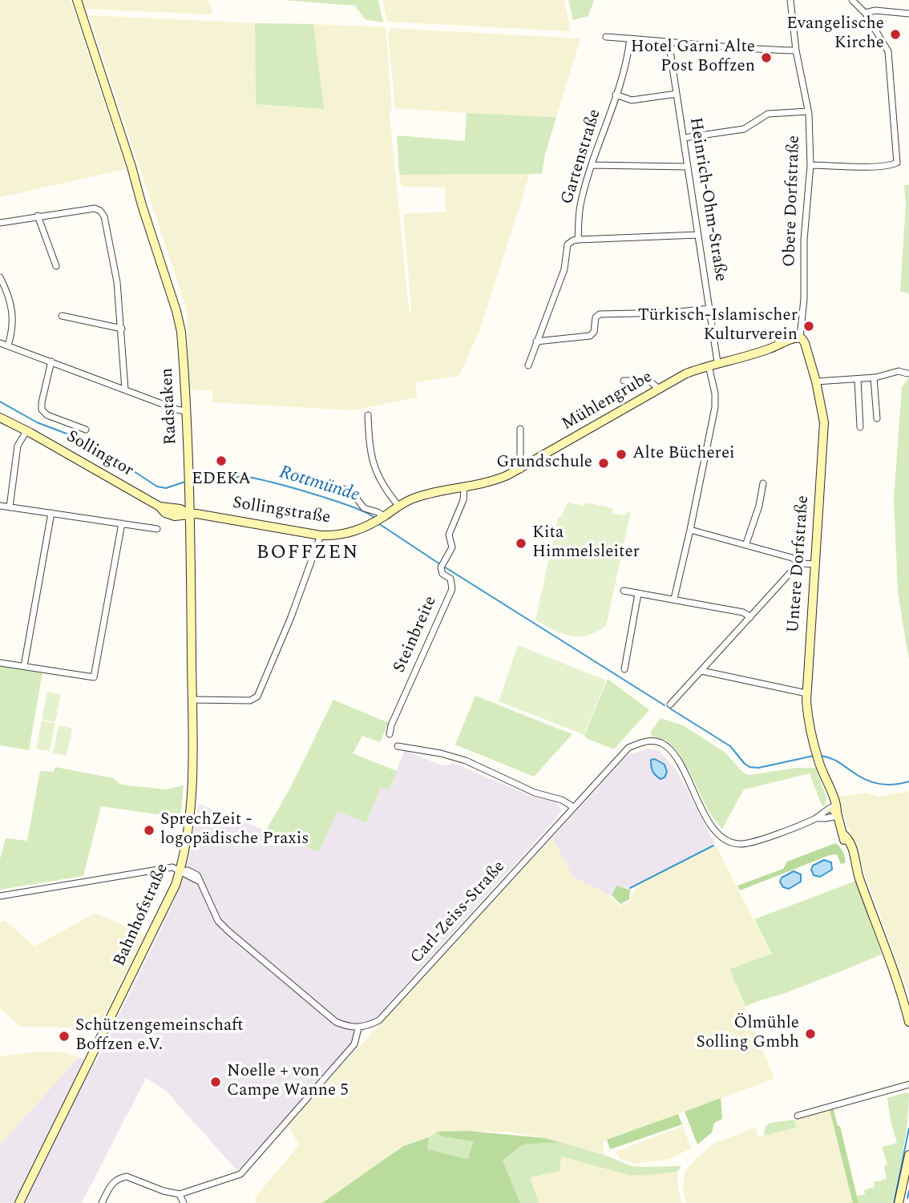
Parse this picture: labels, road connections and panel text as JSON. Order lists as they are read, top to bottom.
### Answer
{
  "streets": {
    "main road": [
      "Mühlengrube",
      "Radstaken",
      "Sollingtor",
      "Sollingstraße",
      "Untere Dorfstraße",
      "Bahnhofstraße"
    ],
    "street": [
      "Gartenstraße",
      "Heinrich-Ohm-Straße",
      "Obere Dorfstraße",
      "Steinbreite",
      "Carl-Zeiss-Straße"
    ]
  },
  "crossings": [
    ["Heinrich-Ohm-Straße", "Mühlengrube"],
    ["Obere Dorfstraße", "Mühlengrube"],
    ["Obere Dorfstraße", "Untere Dorfstraße"],
    ["Mühlengrube", "Sollingstraße"],
    ["Mühlengrube", "Untere Dorfstraße"],
    ["Mühlengrube", "Steinbreite"],
    ["Radstaken", "Sollingtor"],
    ["Radstaken", "Sollingstraße"],
    ["Radstaken", "Bahnhofstraße"],
    ["Sollingtor", "Sollingstraße"],
    ["Sollingtor", "Bahnhofstraße"],
    ["Sollingstraße", "Bahnhofstraße"]
  ],
  "districts": ["BOFFZEN"],
  "water": ["Rottmünde"],
  "places": [
    "Evangelische Kirche",
    "Hotel Garni Alte Post Boffzen",
    "Türkisch-Islamischer Kulturverein",
    "Alte Bücherei",
    "EDEKA",
    "Grundschule",
    "Kita Himmelsleiter",
    "SprechZeit - logopädische Praxis",
    "Ölmühle Solling Gmbh",
    "Schützengemeinschaft Boffzen e.V.",
    "Noelle + von Campe Wanne 5"
  ]
}
